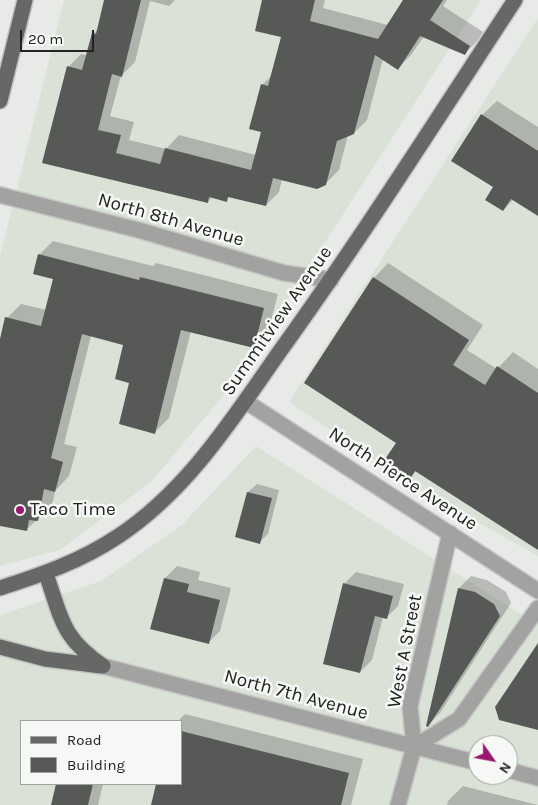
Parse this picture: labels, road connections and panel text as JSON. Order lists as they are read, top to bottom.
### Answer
{
  "streets": {
    "main road": ["Summitview Avenue"],
    "street": [
      "North 8th Avenue",
      "North Pierce Avenue",
      "West A Street",
      "North 7th Avenue"
    ]
  },
  "crossings": [
    ["North 8th Avenue", "Summitview Avenue"],
    ["Summitview Avenue", "North Pierce Avenue"],
    ["North Pierce Avenue", "West A Street"],
    ["West A Street", "North 7th Avenue"]
  ],
  "places": ["Taco Time"],
  "legend": ["Road", "Building"],
  "scale_bar": "20 m",
  "north": "bottom right"
}
